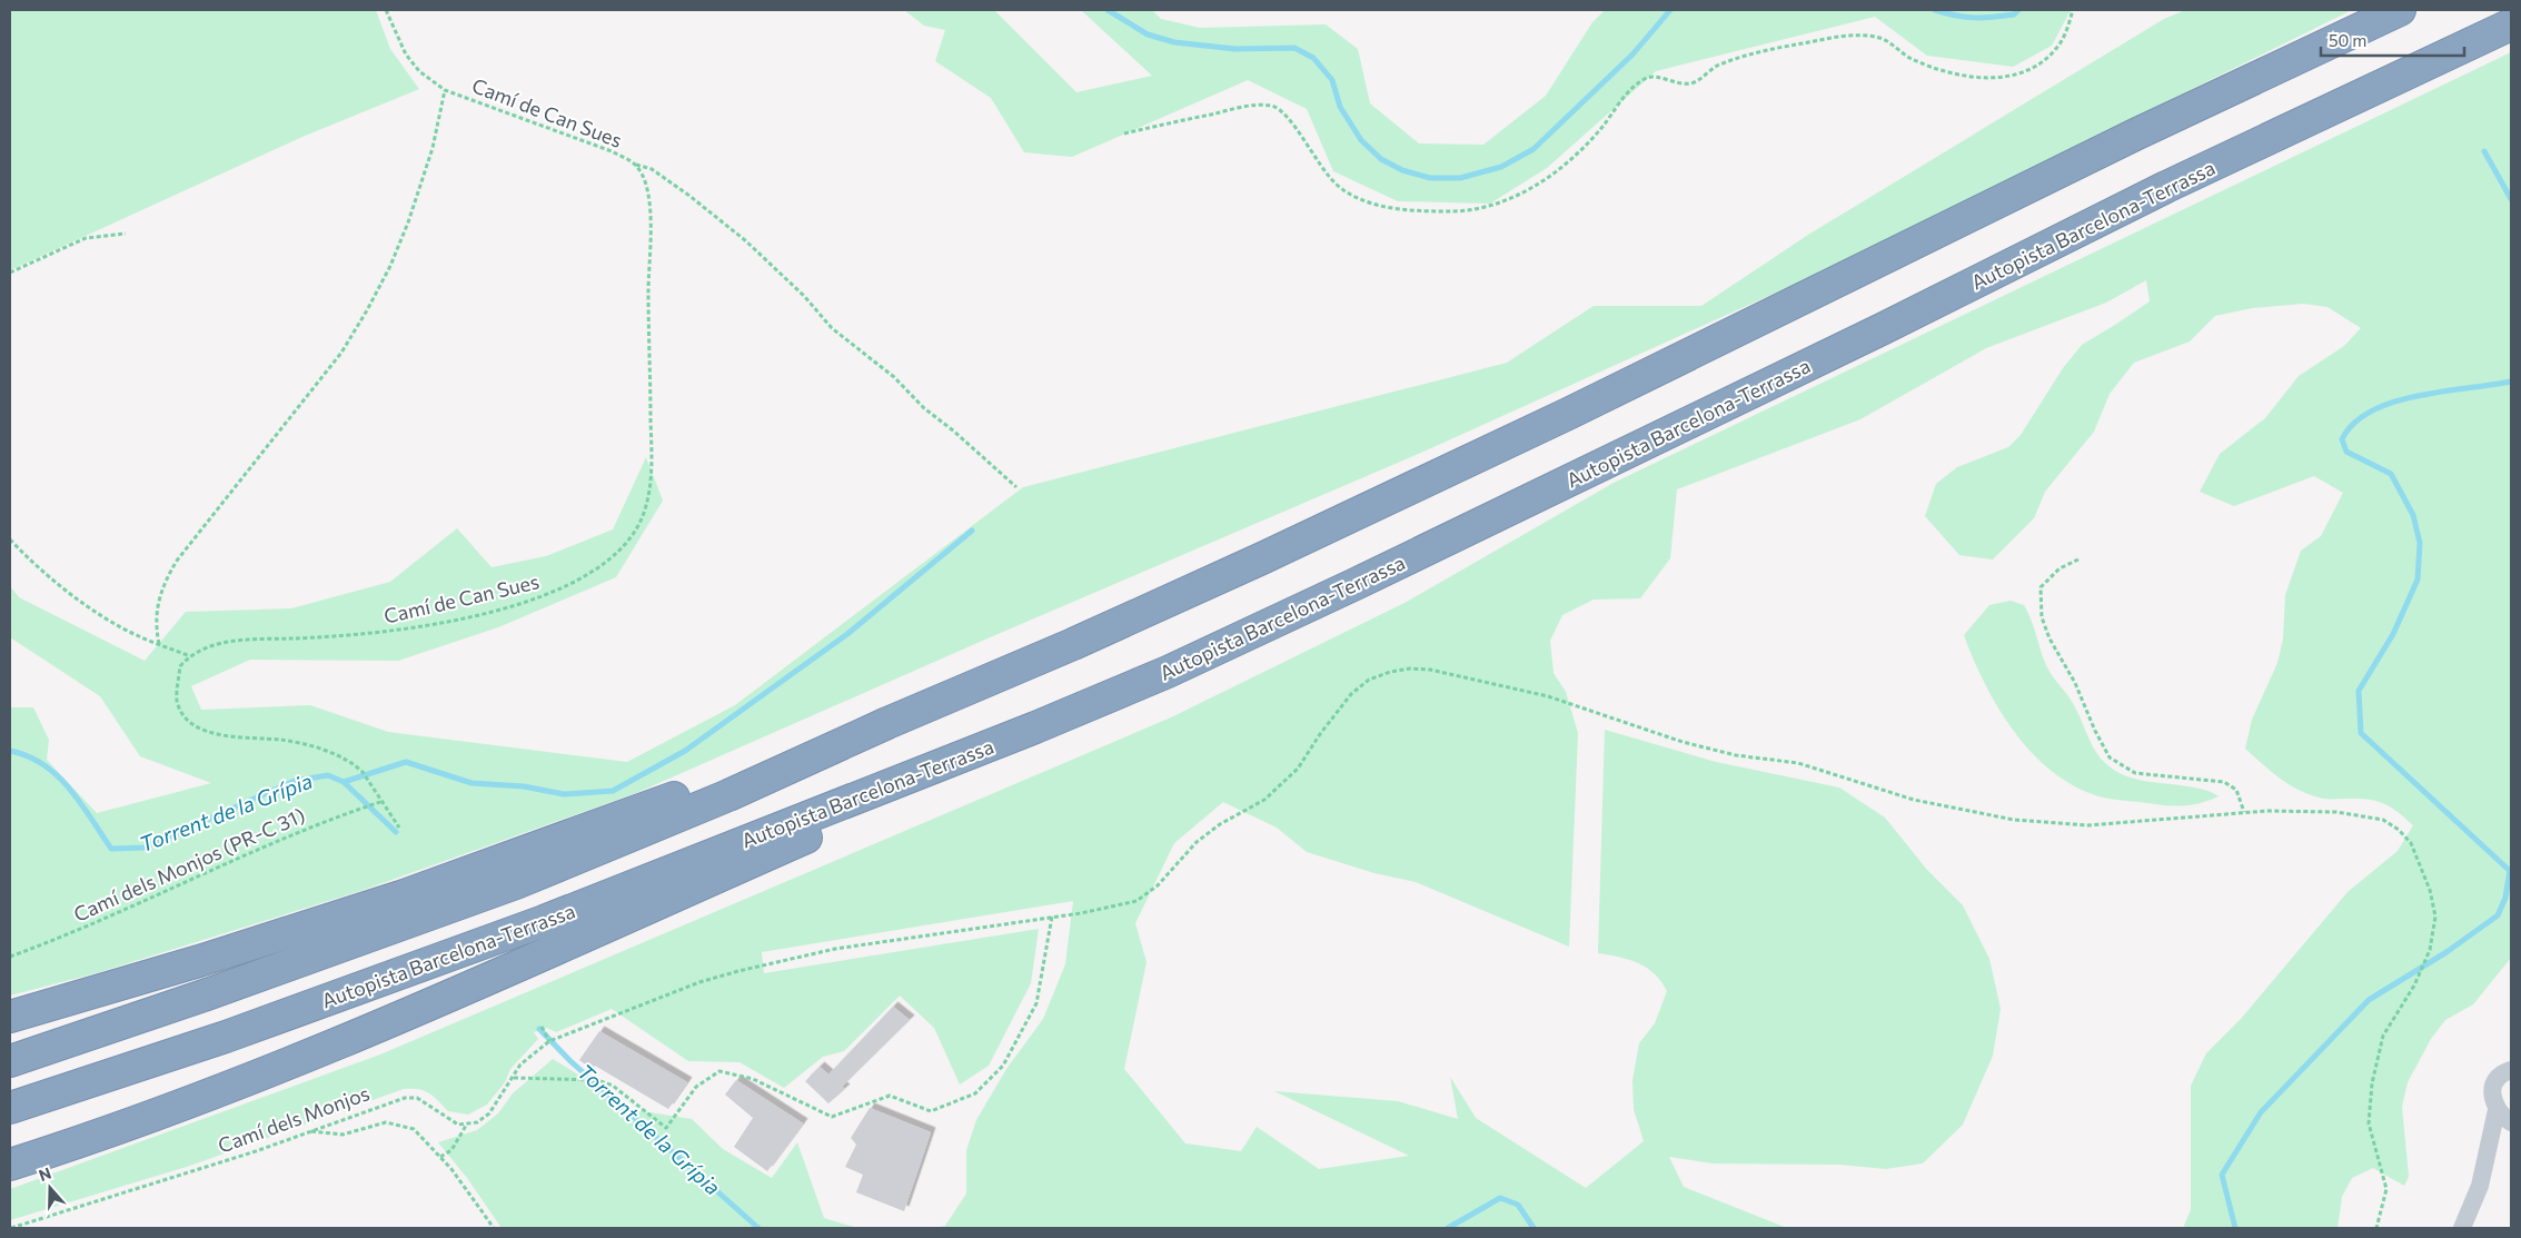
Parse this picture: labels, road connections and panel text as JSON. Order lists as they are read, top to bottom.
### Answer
{
  "streets": {
    "highway": ["Autopista Barcelona-Terrassa"],
    "path": ["Camí de Can Sues", "Camí dels Monjos (PR-C 31)", "Camí dels Monjos"]
  },
  "water": ["Torrent de la Grípia"],
  "scale_bar": "50 m",
  "north": "top"
}
